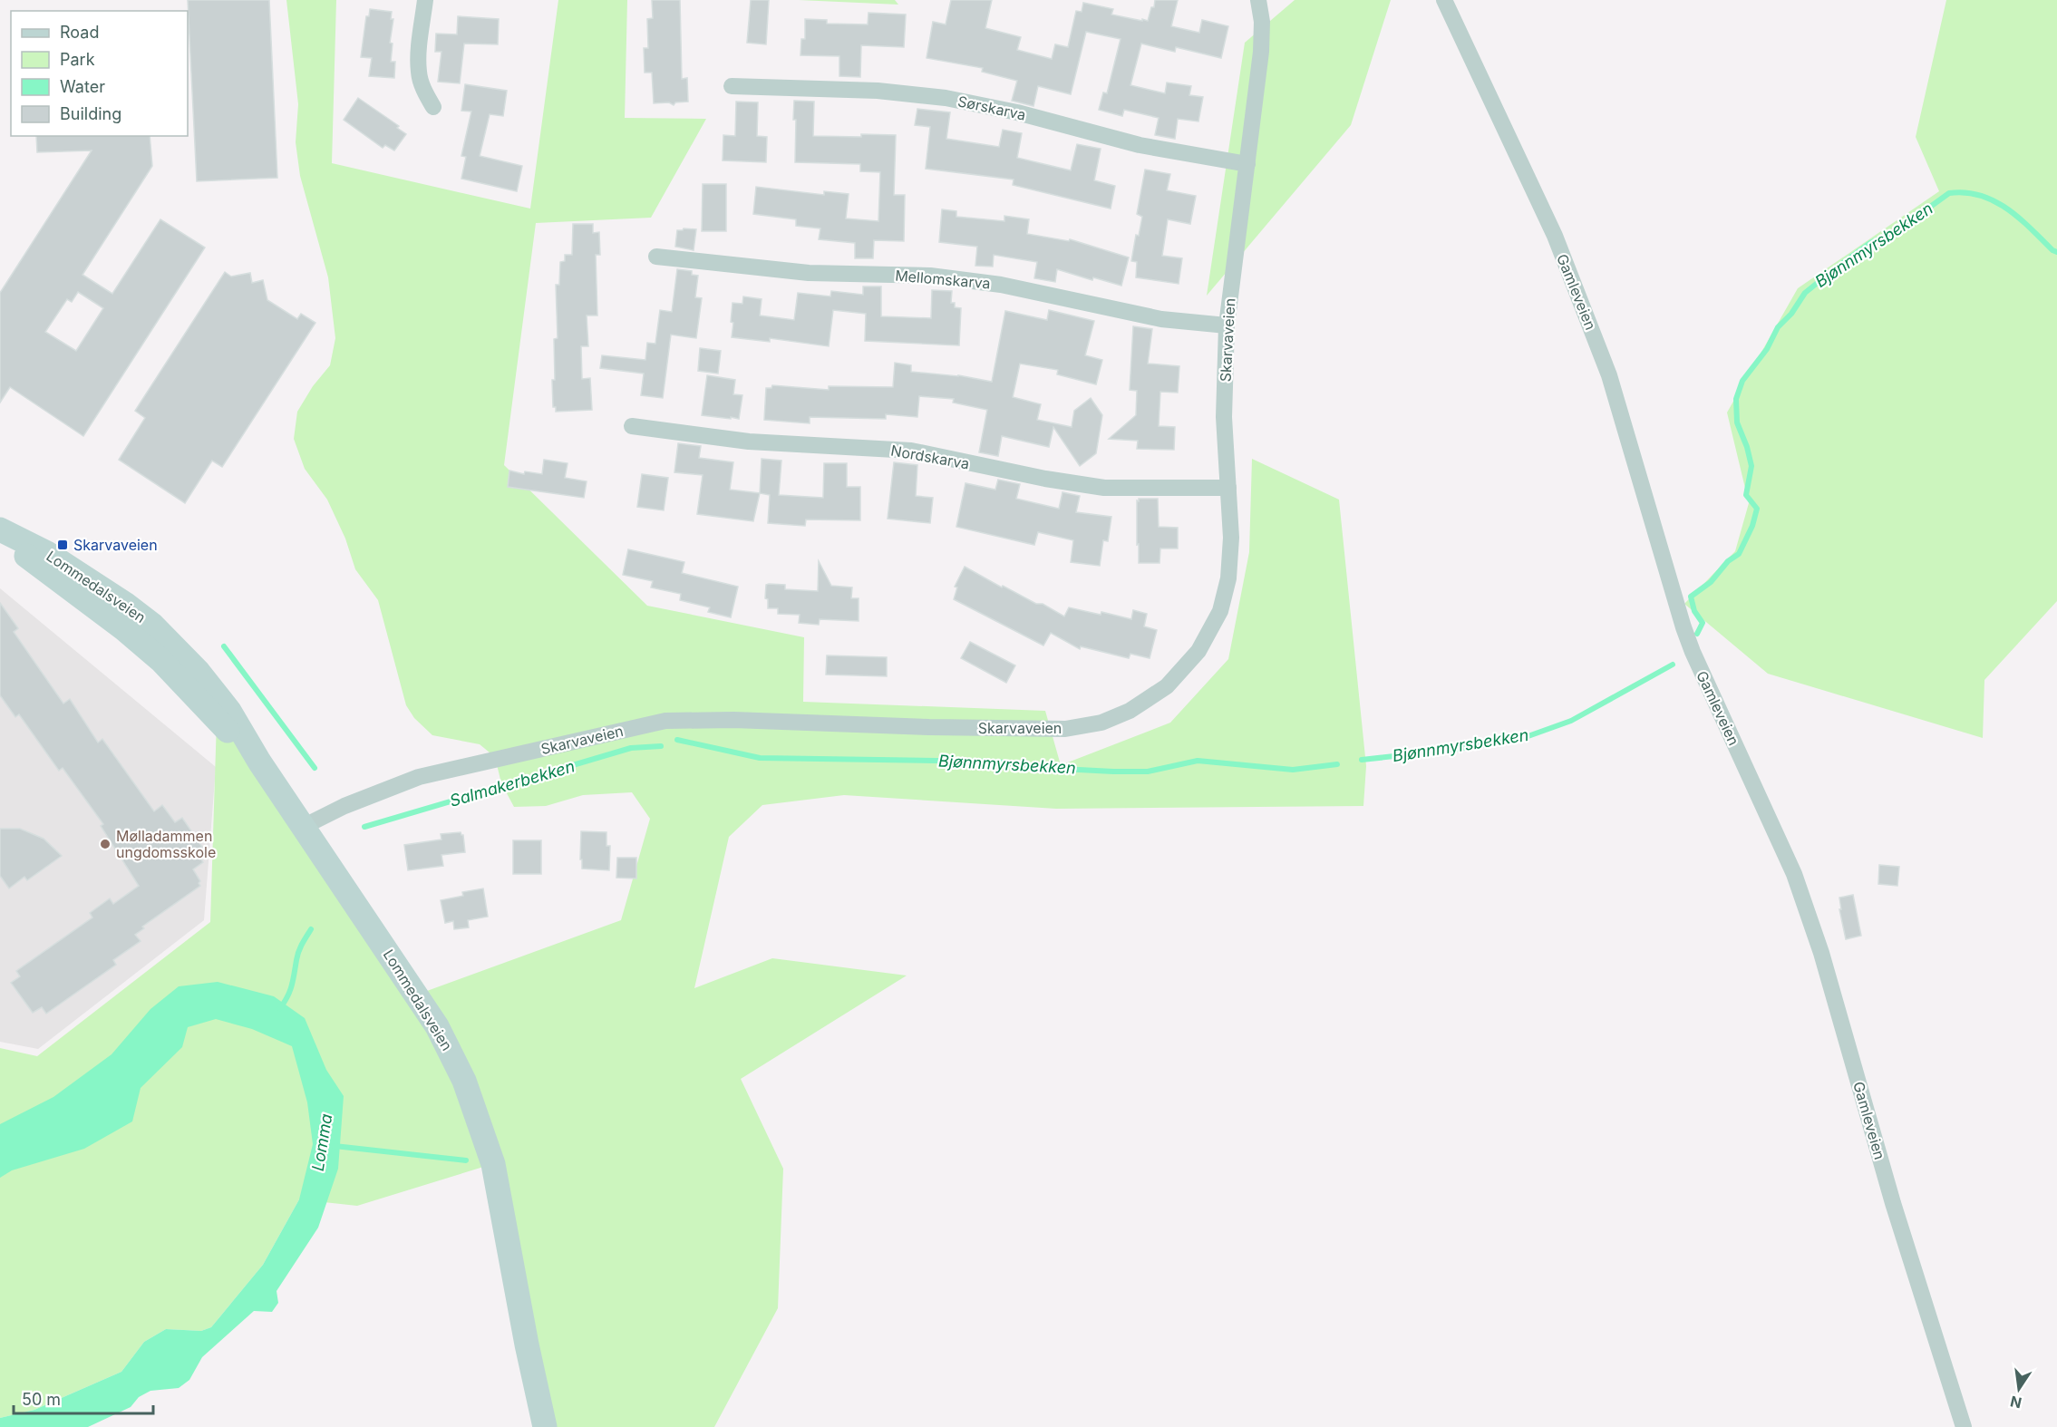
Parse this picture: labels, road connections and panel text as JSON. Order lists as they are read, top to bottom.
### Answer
{
  "streets": {
    "main road": ["Lommedalsveien"],
    "street": [
      "Sørskarva",
      "Mellomskarva",
      "Gamleveien",
      "Skarvaveien",
      "Nordskarva"
    ]
  },
  "crossings": [
    ["Sørskarva", "Skarvaveien"],
    ["Mellomskarva", "Skarvaveien"],
    ["Skarvaveien", "Nordskarva"],
    ["Skarvaveien", "Lommedalsveien"]
  ],
  "water": ["Bjønnmyrsbekken", "Salmakerbekken", "Lomma"],
  "places": {
    "transit": ["Skarvaveien"],
    "other": ["Mølladammen ungdomsskole"]
  },
  "legend": [
    "Road",
    "Park",
    "Water",
    "Building"
  ],
  "scale_bar": "50 m",
  "north": "bottom"
}
